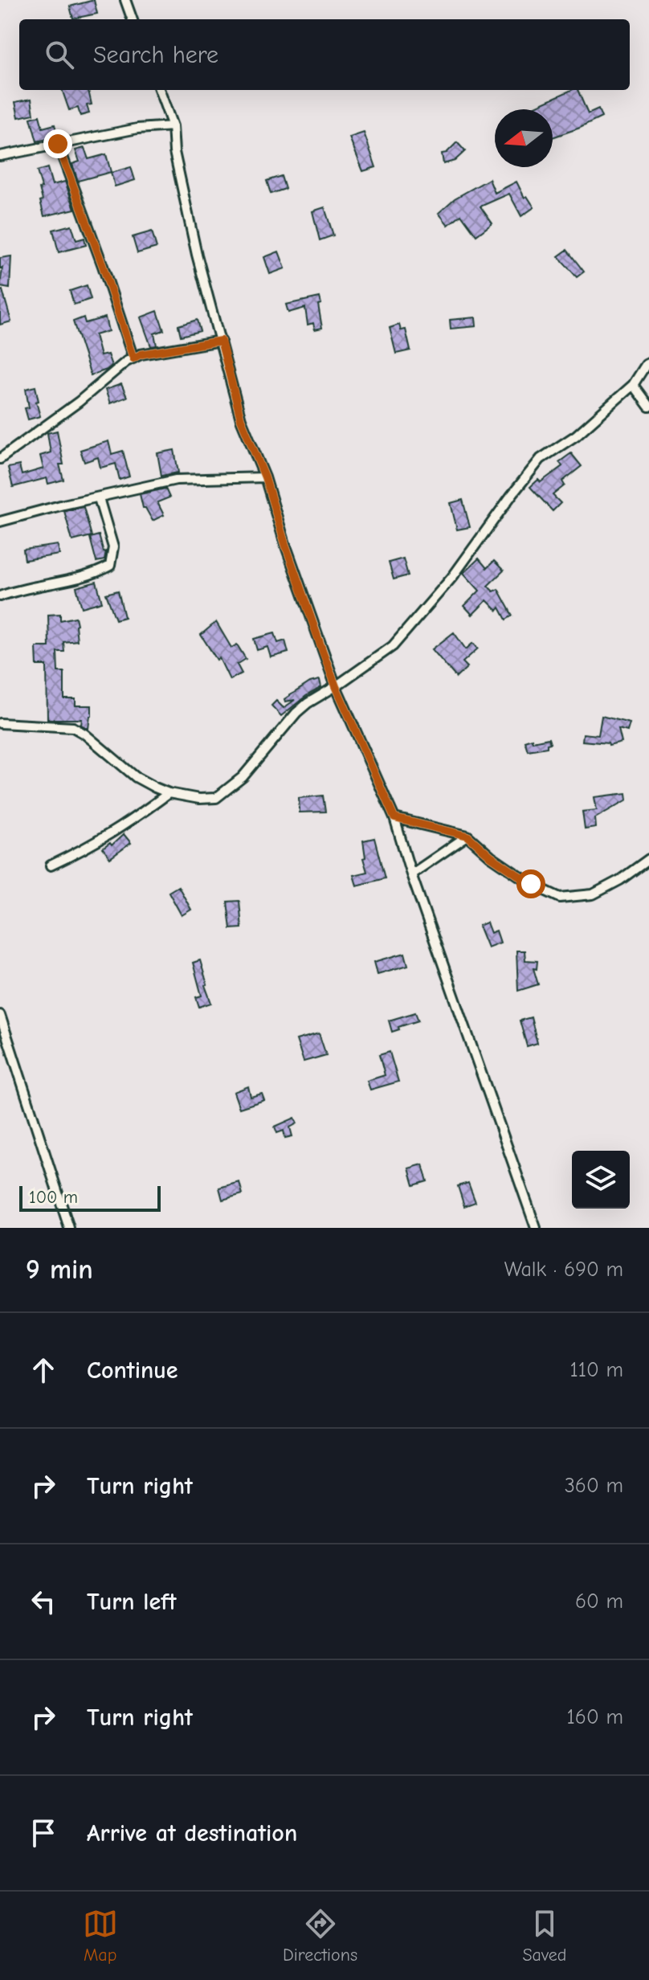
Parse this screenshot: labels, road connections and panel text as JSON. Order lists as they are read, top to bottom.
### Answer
{
  "scale_bar": "100 m",
  "north": "left",
  "page": {
    "search": "Search here",
    "scale": "100 m",
    "heading": ["9 min", "Walk · 690 m"],
    "list": [
      ["Continue", "110 m"],
      ["Turn right", "360 m"],
      ["Turn left", "60 m"],
      ["Turn right", "160 m"],
      "Arrive at destination"
    ],
    "nav": ["Map", "Directions", "Saved"]
  }
}
